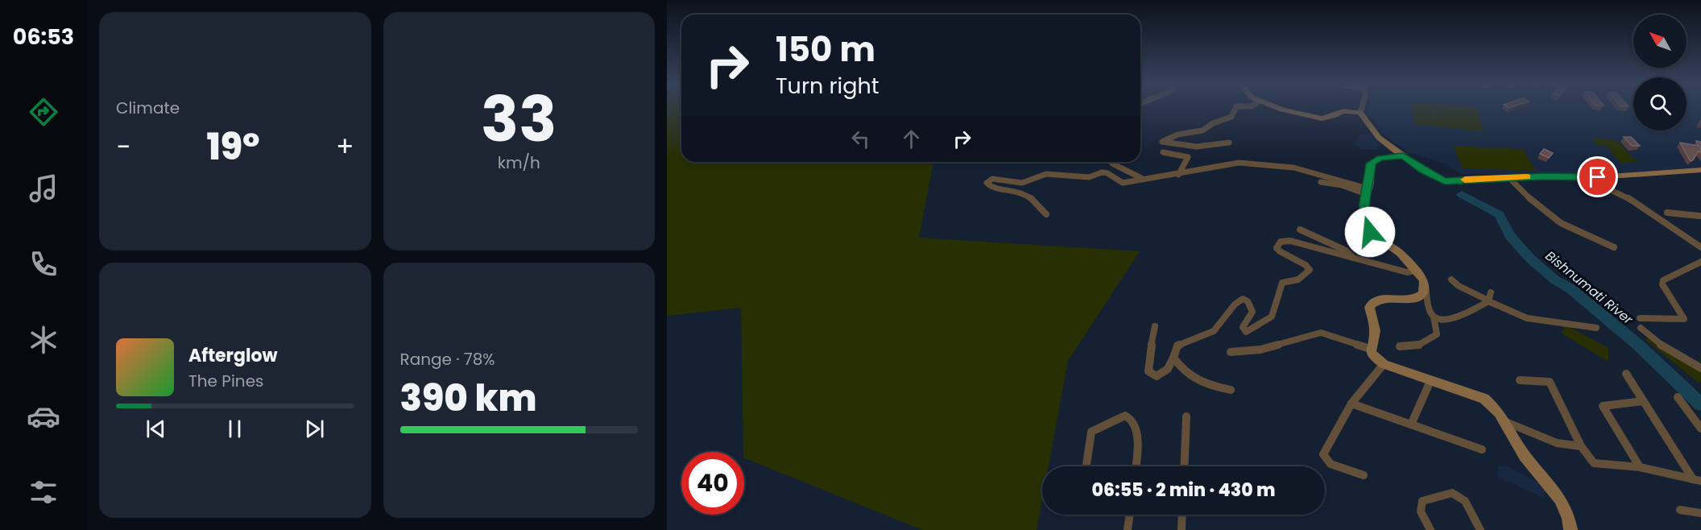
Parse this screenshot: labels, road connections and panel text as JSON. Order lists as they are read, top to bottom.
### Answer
{
  "water": ["Bishnumati River"],
  "north": "top left",
  "page": {
    "tabs": "06:53",
    "tile": [
      "Climate",
      ["33", "km/h"],
      ["Range · 78%", "390 km"]
    ],
    "turn": ["150 m", "Turn right"],
    "heat": ["−", "19°", "+"],
    "song": ["Afterglow", "The Pines"],
    "limit": "40",
    "trip": "06:55 · 2 min · 430 m"
  }
}
